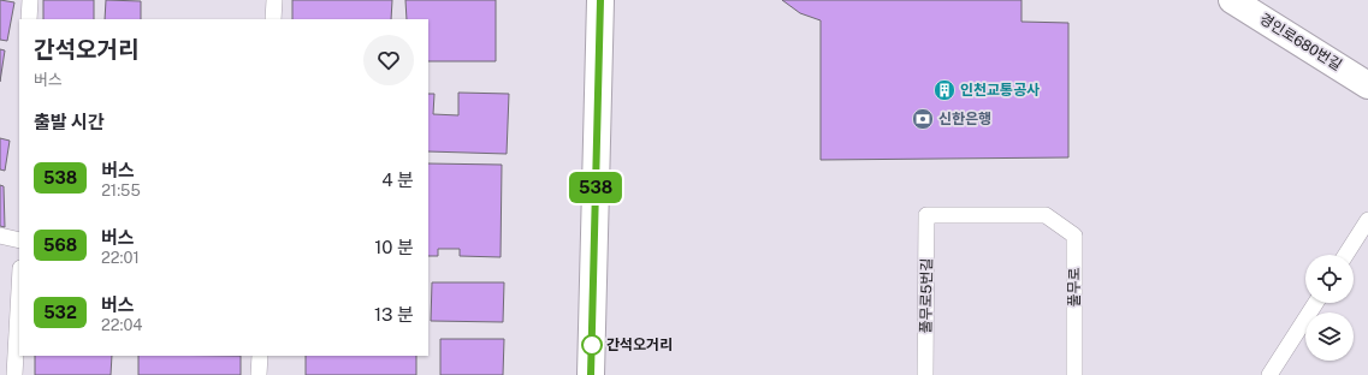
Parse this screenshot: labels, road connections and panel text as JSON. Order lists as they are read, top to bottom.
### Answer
{
  "streets": {
    "main road": ["경인로680번길"],
    "lane": ["풀무로", "풀무로5번길"]
  },
  "crossings": [
    ["풀무로", "풀무로5번길"]
  ],
  "places": {
    "building": ["인천교통공사"],
    "bank": ["신한은행"],
    "other": ["간석오거리"]
  },
  "lines": ["bus line 538"],
  "page": {
    "on_map": "538",
    "heading": [
      ["간석오거리", "버스"],
      "출발 시간"
    ],
    "list": [
      {
        "mark": "538",
        "name": "버스",
        "note": "21:55",
        "value": "4 분"
      },
      {
        "mark": "568",
        "name": "버스",
        "note": "22:01",
        "value": "10 분"
      },
      {
        "mark": "532",
        "name": "버스",
        "note": "22:04",
        "value": "13 분"
      }
    ]
  }
}
